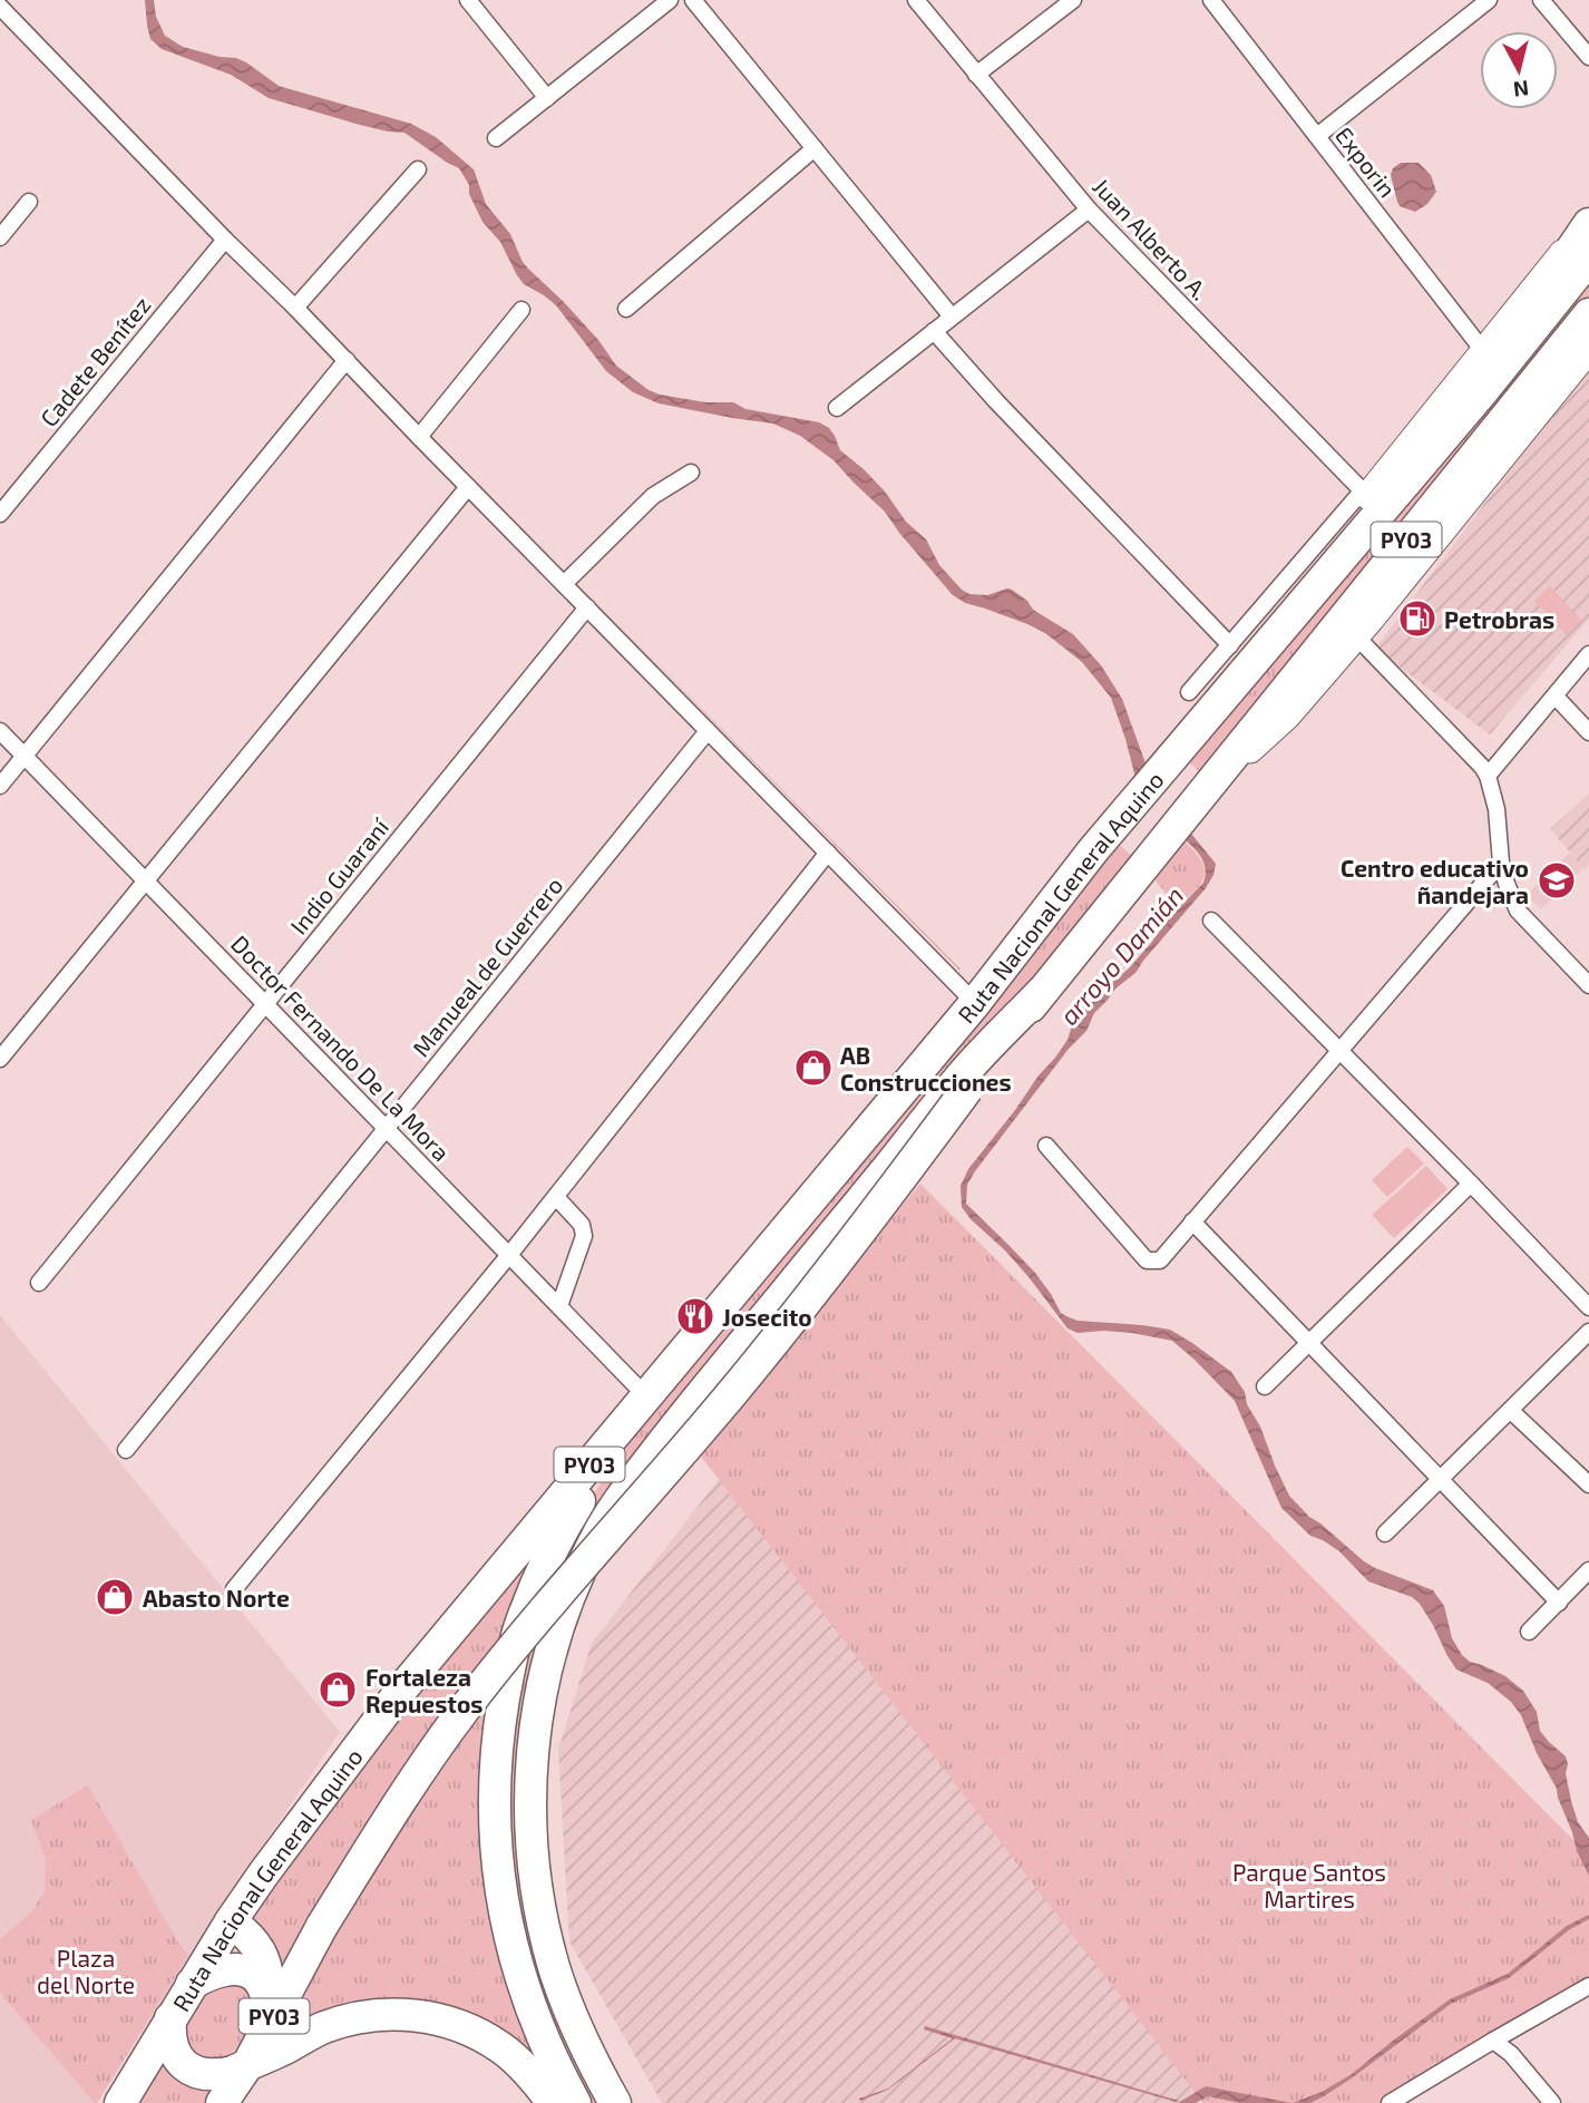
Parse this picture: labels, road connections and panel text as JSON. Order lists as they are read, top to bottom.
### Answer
{
  "streets": {
    "highway": ["PY03", "Ruta Nacional General Aquino"],
    "street": [
      "Exporin",
      "Juan Alberto A.",
      "Cadete Benítez",
      "Indio Guaraní",
      "Manueal de Guerrero",
      "Doctor Fernando De La Mora"
    ]
  },
  "crossings": [
    ["Exporin", "PY03"],
    ["Juan Alberto A.", "PY03"],
    ["PY03", "Ruta Nacional General Aquino"],
    ["PY03", "Doctor Fernando De La Mora"],
    ["Indio Guaraní", "Doctor Fernando De La Mora"],
    ["Ruta Nacional General Aquino", "Doctor Fernando De La Mora"],
    ["Manueal de Guerrero", "Doctor Fernando De La Mora"]
  ],
  "water": ["arroyo Damián"],
  "parks": ["Parque Santos Martires", "Plaza del Norte"],
  "places": {
    "fuel station": ["Petrobras"],
    "school or university": ["Centro educativo ñandejara"],
    "shop": ["AB Construcciones", "Abasto Norte", "Fortaleza Repuestos"],
    "restaurant": ["Josecito"]
  },
  "north": "bottom"
}
